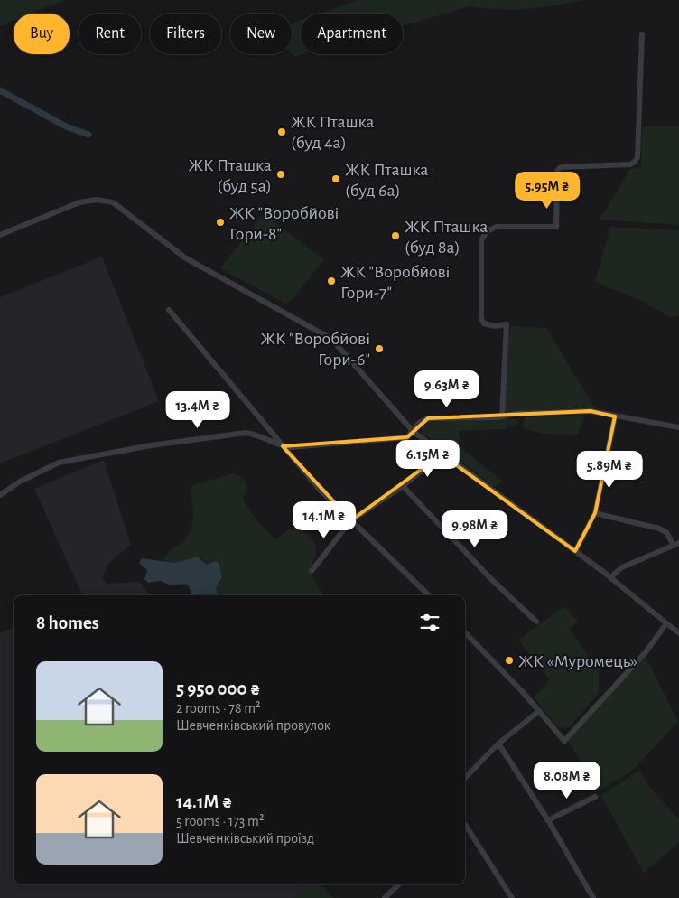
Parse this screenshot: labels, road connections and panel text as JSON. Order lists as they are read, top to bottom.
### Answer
{
  "places": [
    "ЖК Пташка (буд 4а)",
    "ЖК Пташка (буд 5а)",
    "ЖК Пташка (буд 6а)",
    "ЖК \"Воробйові Гори-8\"",
    "ЖК Пташка (буд 8а)",
    "ЖК \"Воробйові Гори-7\"",
    "ЖК \"Воробйові Гори-6\"",
    "ЖК «Муромець»"
  ],
  "page": {
    "chip": [
      "Buy",
      "Rent",
      "Filters",
      "New",
      "Apartment"
    ],
    "price": [
      "5.95M ₴",
      "9.63M ₴",
      "13.4M ₴",
      "6.15M ₴",
      "5.89M ₴",
      "14.1M ₴",
      "9.98M ₴",
      "8.08M ₴"
    ],
    "heading": "8 homes",
    "list": [
      {
        "name": "5 950 000 ₴",
        "note": "2 rooms · 78 m² · Шевченківський провулок"
      },
      {
        "name": "14.1M ₴",
        "note": "5 rooms · 173 m² · Шевченківський проїзд"
      }
    ]
  }
}
